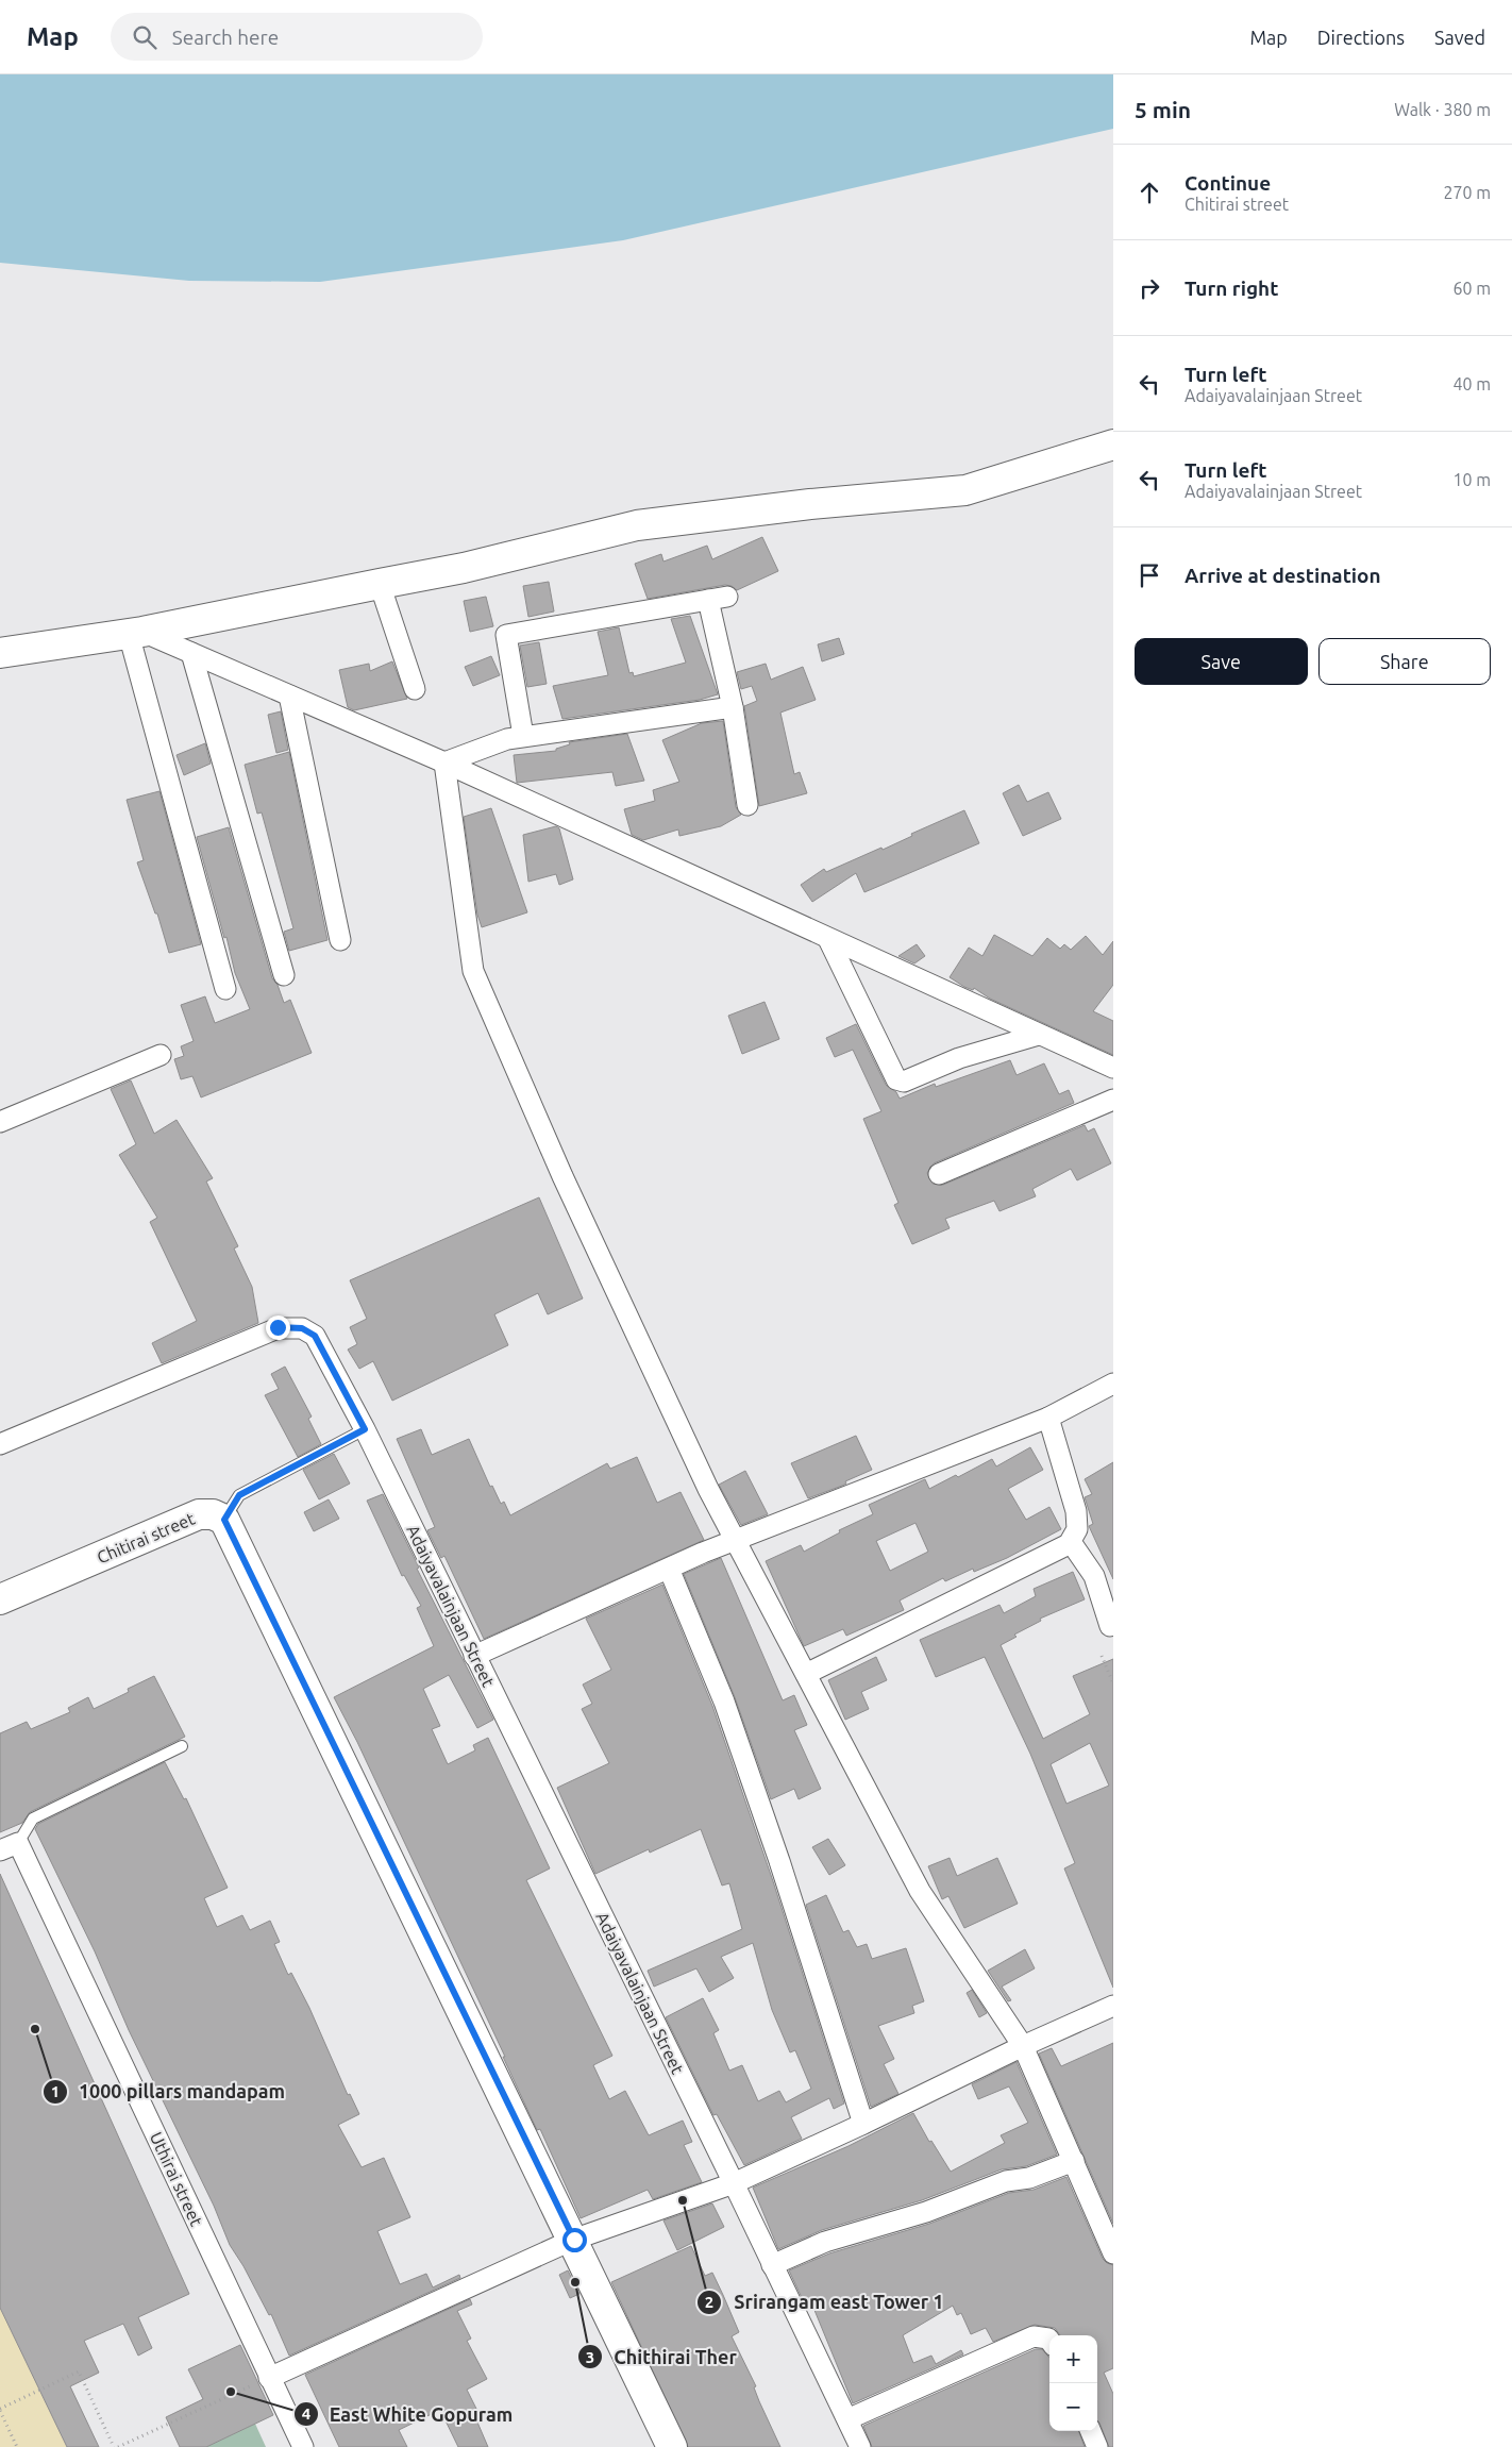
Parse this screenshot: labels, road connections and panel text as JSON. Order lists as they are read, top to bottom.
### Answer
{
  "streets": {
    "street": ["Chitirai street", "Adaiyavalainjaan Street", "Uthirai street"]
  },
  "places": [
    "1000 pillars mandapam",
    "Srirangam east Tower 1",
    "Chithirai Ther",
    "East White Gopuram"
  ],
  "page": {
    "header": "Map",
    "search": "Search here",
    "nav": ["Map", "Directions", "Saved"],
    "heading": ["5 min", "Walk · 380 m"],
    "list": [
      ["Continue", "Chitirai street", "270 m"],
      ["Turn right", "60 m"],
      ["Turn left", "Adaiyavalainjaan Street", "40 m"],
      ["Turn left", "Adaiyavalainjaan Street", "10 m"],
      "Arrive at destination"
    ],
    "buttons": ["Save", "Share"],
    "map_buttons": ["+", "−"]
  }
}
